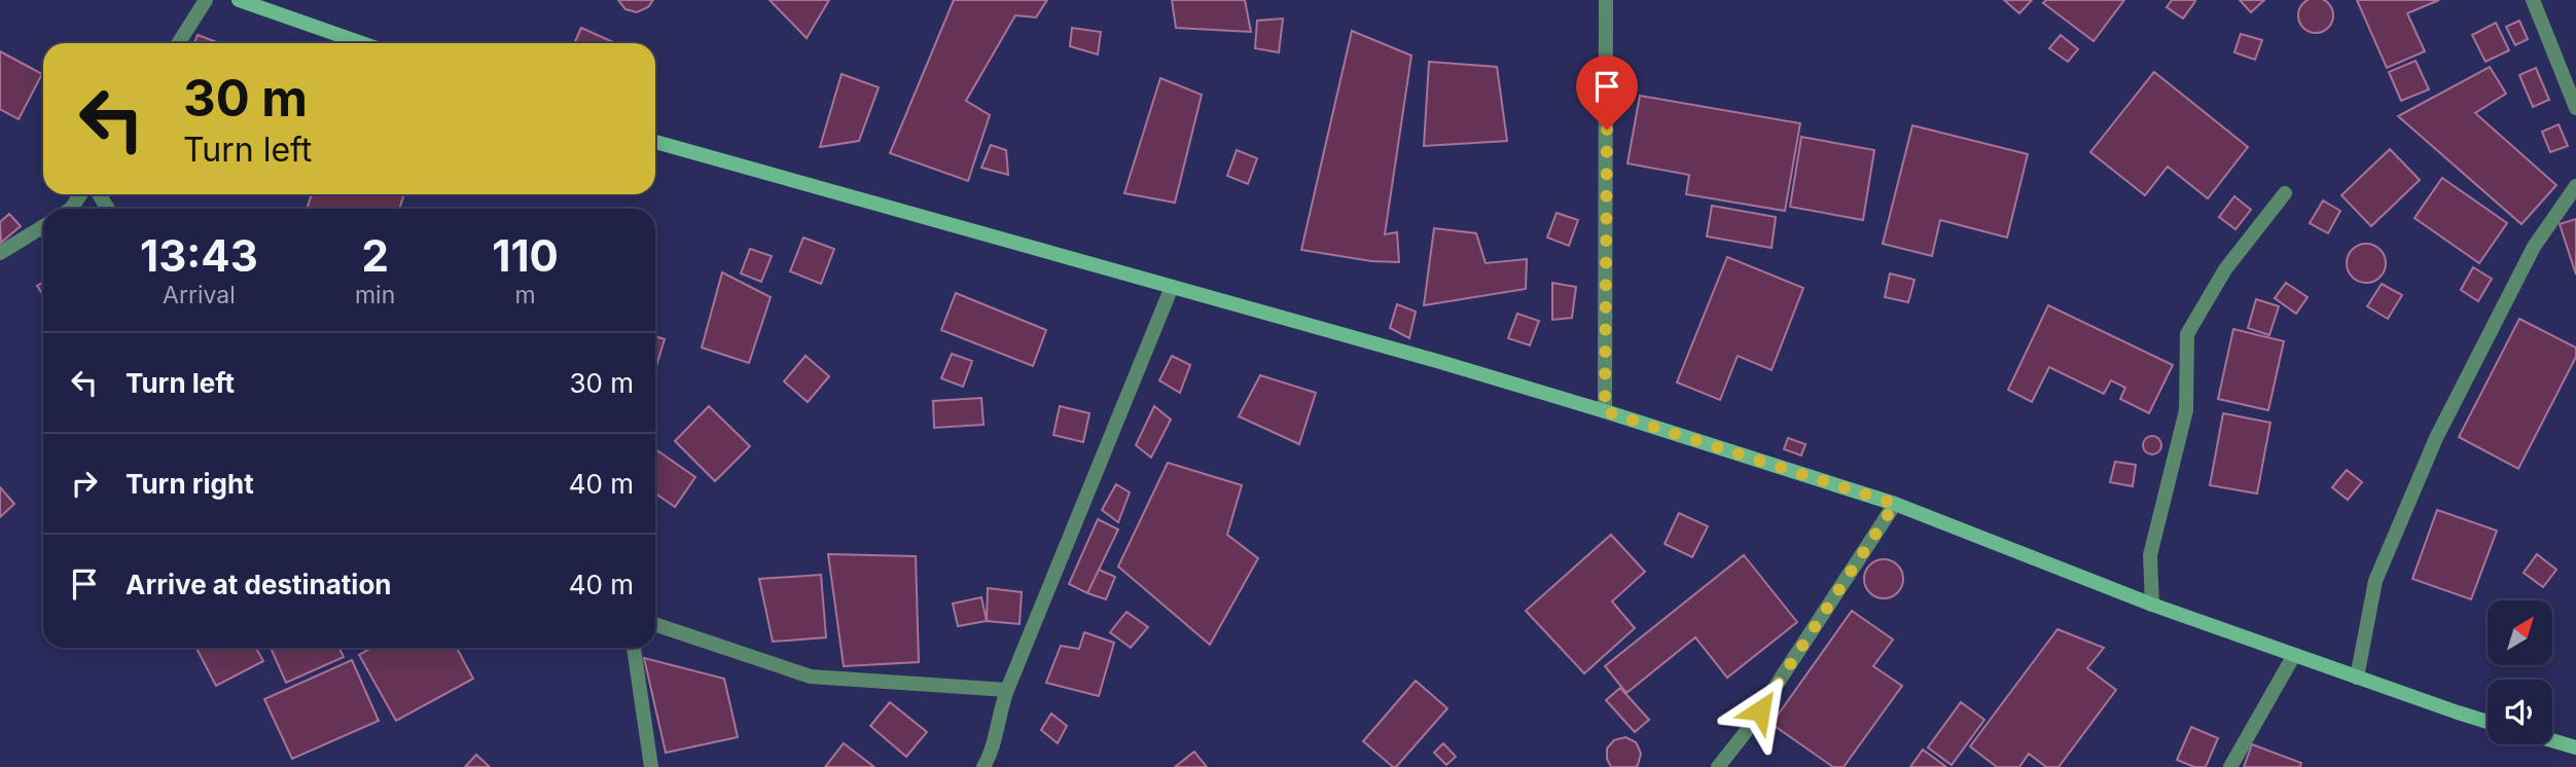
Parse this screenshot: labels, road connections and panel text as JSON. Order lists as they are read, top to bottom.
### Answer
{
  "north": "top right",
  "page": {
    "turn": ["30 m", "Turn left"],
    "eta": [
      "13:43",
      "Arrival",
      "2",
      "min",
      "110",
      "m"
    ],
    "list": [
      {
        "name": "Turn left",
        "value": "30 m"
      },
      {
        "name": "Turn right",
        "value": "40 m"
      },
      {
        "name": "Arrive at destination",
        "value": "40 m"
      }
    ]
  }
}
